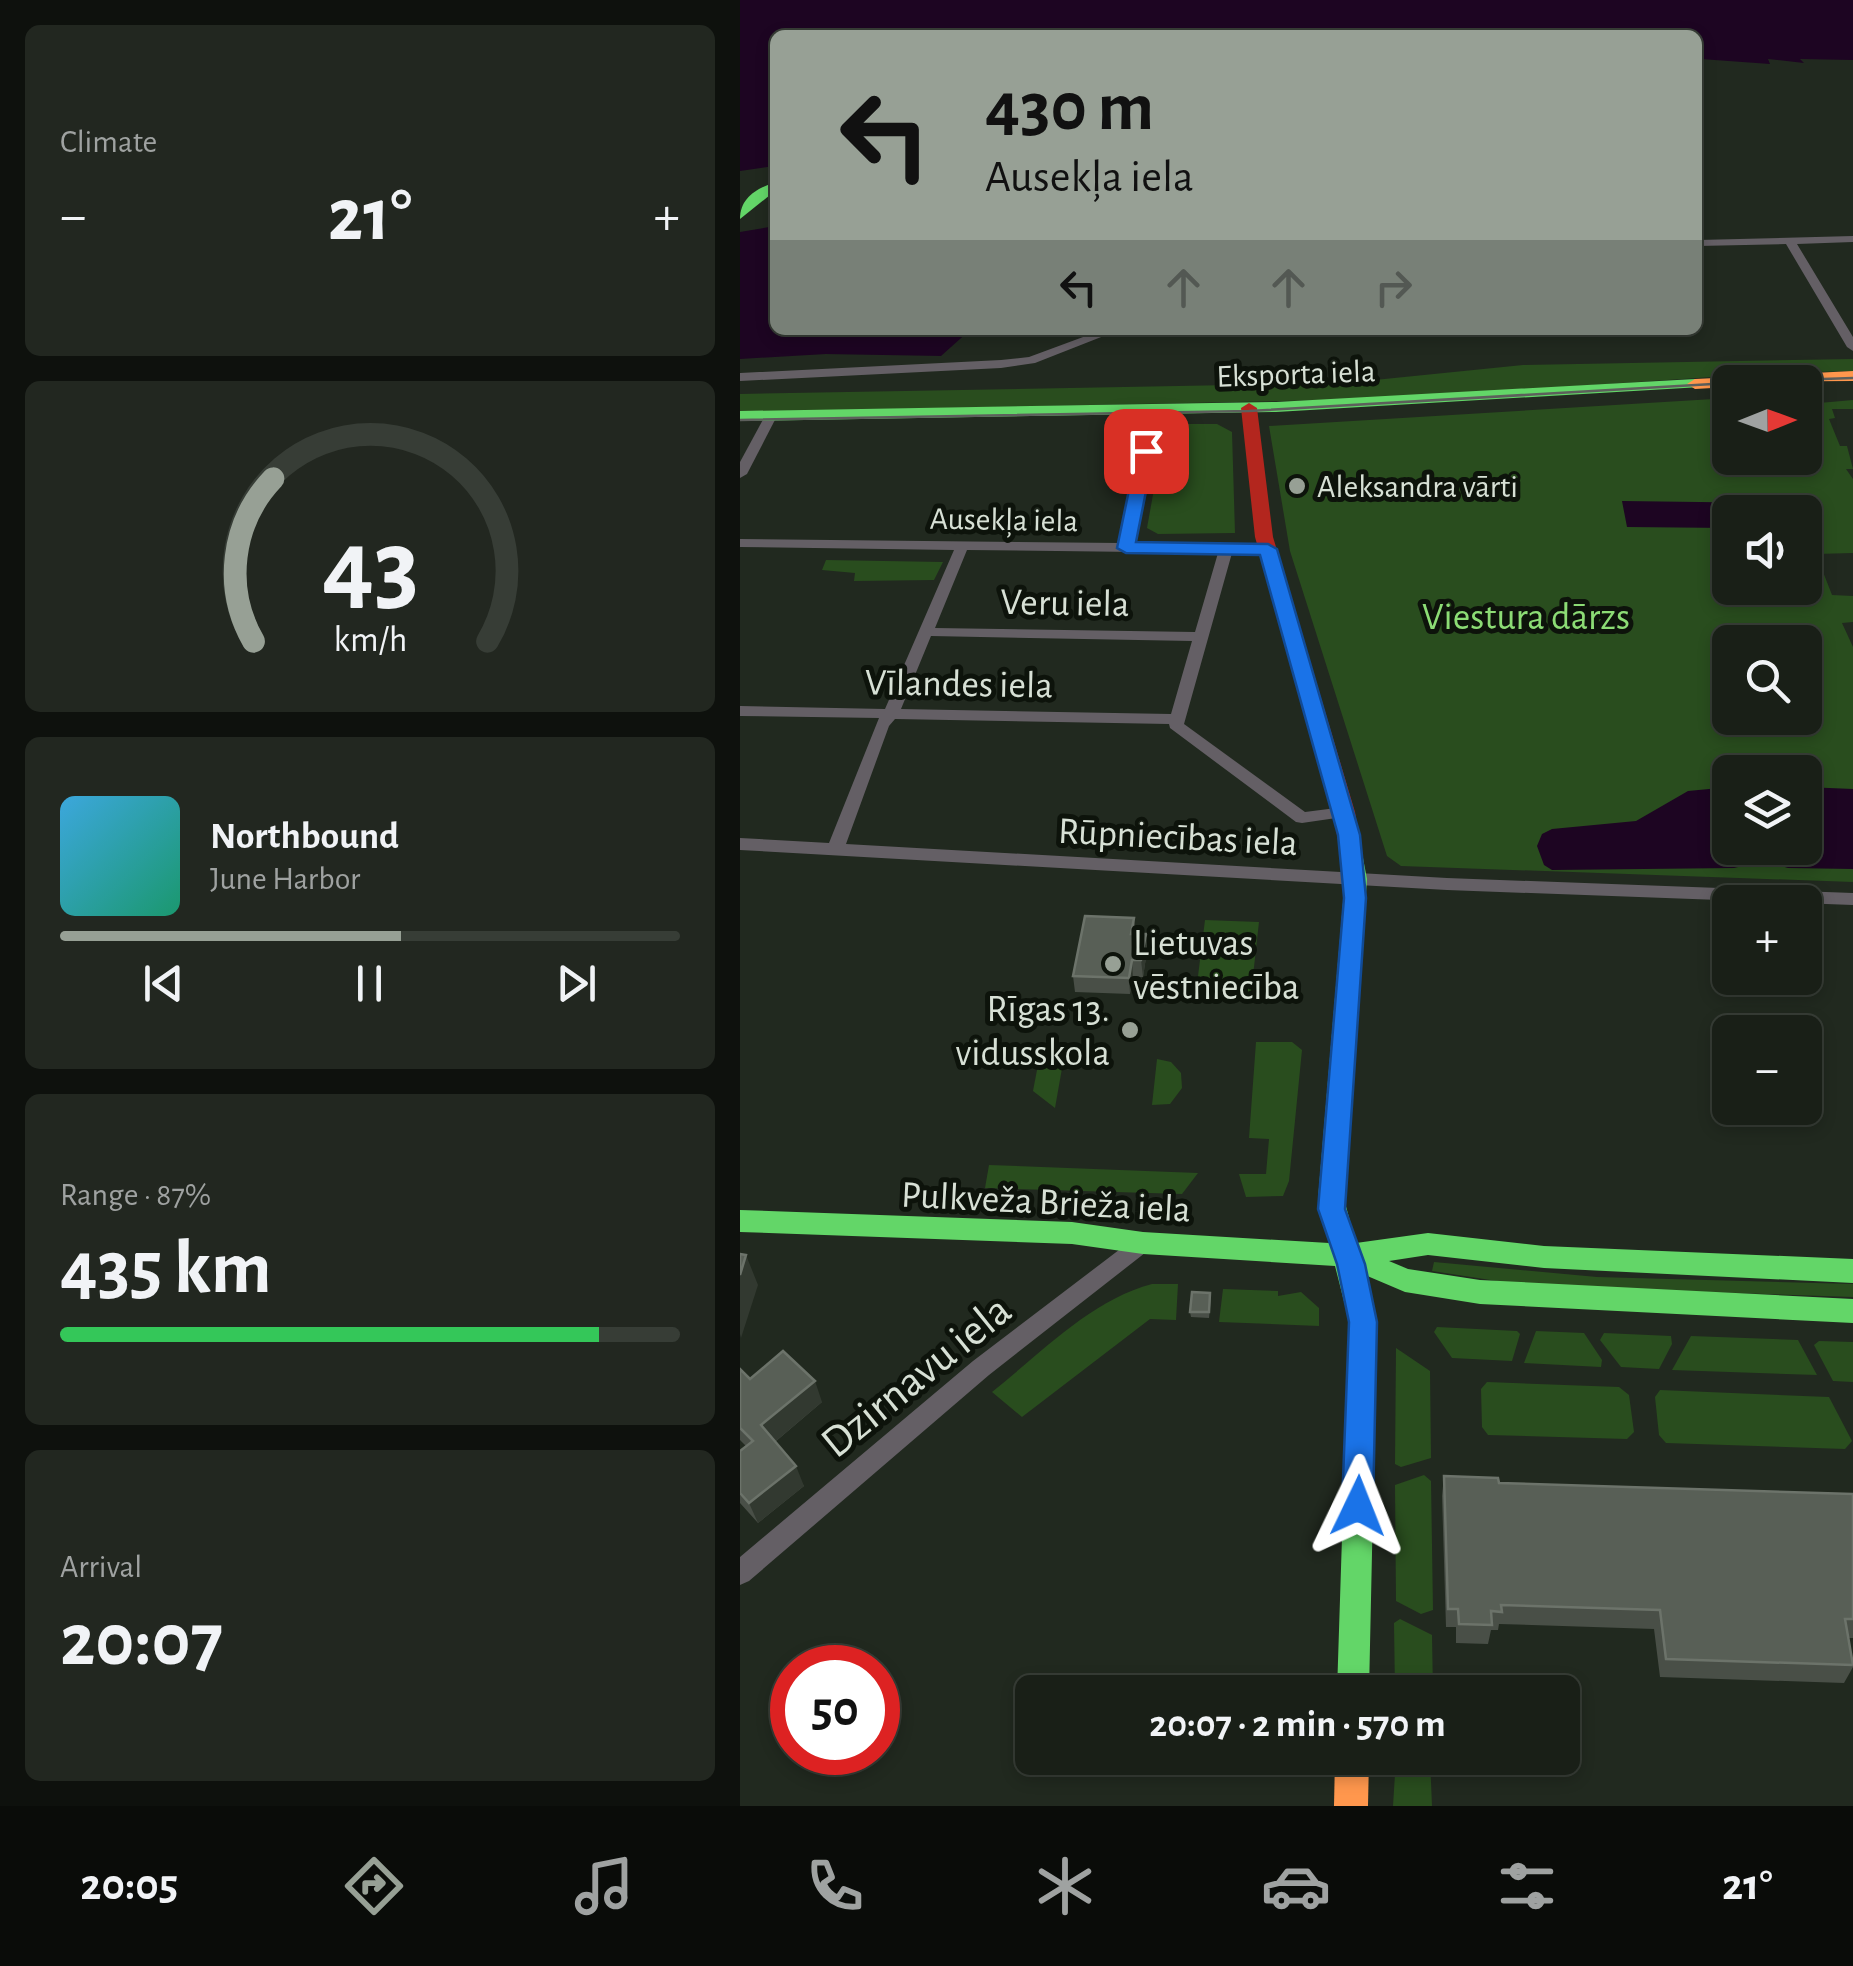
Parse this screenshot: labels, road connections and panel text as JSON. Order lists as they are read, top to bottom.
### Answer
{
  "streets": {
    "main road": ["Eksporta iela", "Pulkveža Brieža iela"],
    "street": [
      "Ausekļa iela",
      "Veru iela",
      "Vīlandes iela",
      "Rūpniecības iela",
      "Dzirnavu iela"
    ]
  },
  "crossings": [
    ["Pulkveža Brieža iela", "Dzirnavu iela"]
  ],
  "parks": ["Viestura dārzs"],
  "places": ["Aleksandra vārti", "Lietuvas vēstniecība", "Rīgas 13. vidusskola"],
  "north": "right",
  "page": {
    "tile": [
      "Climate",
      ["Range · 87%", "435 km"],
      ["Arrival", "20:07"]
    ],
    "turn": ["430 m", "Ausekļa iela"],
    "heat": ["−", "21°", "+"],
    "map_buttons": ["+", "−"],
    "song": ["Northbound", "June Harbor"],
    "limit": "50",
    "trip": "20:07 · 2 min · 570 m",
    "tabs": ["20:05", "21°"],
    "gauge": ["43", "km/h"]
  }
}
